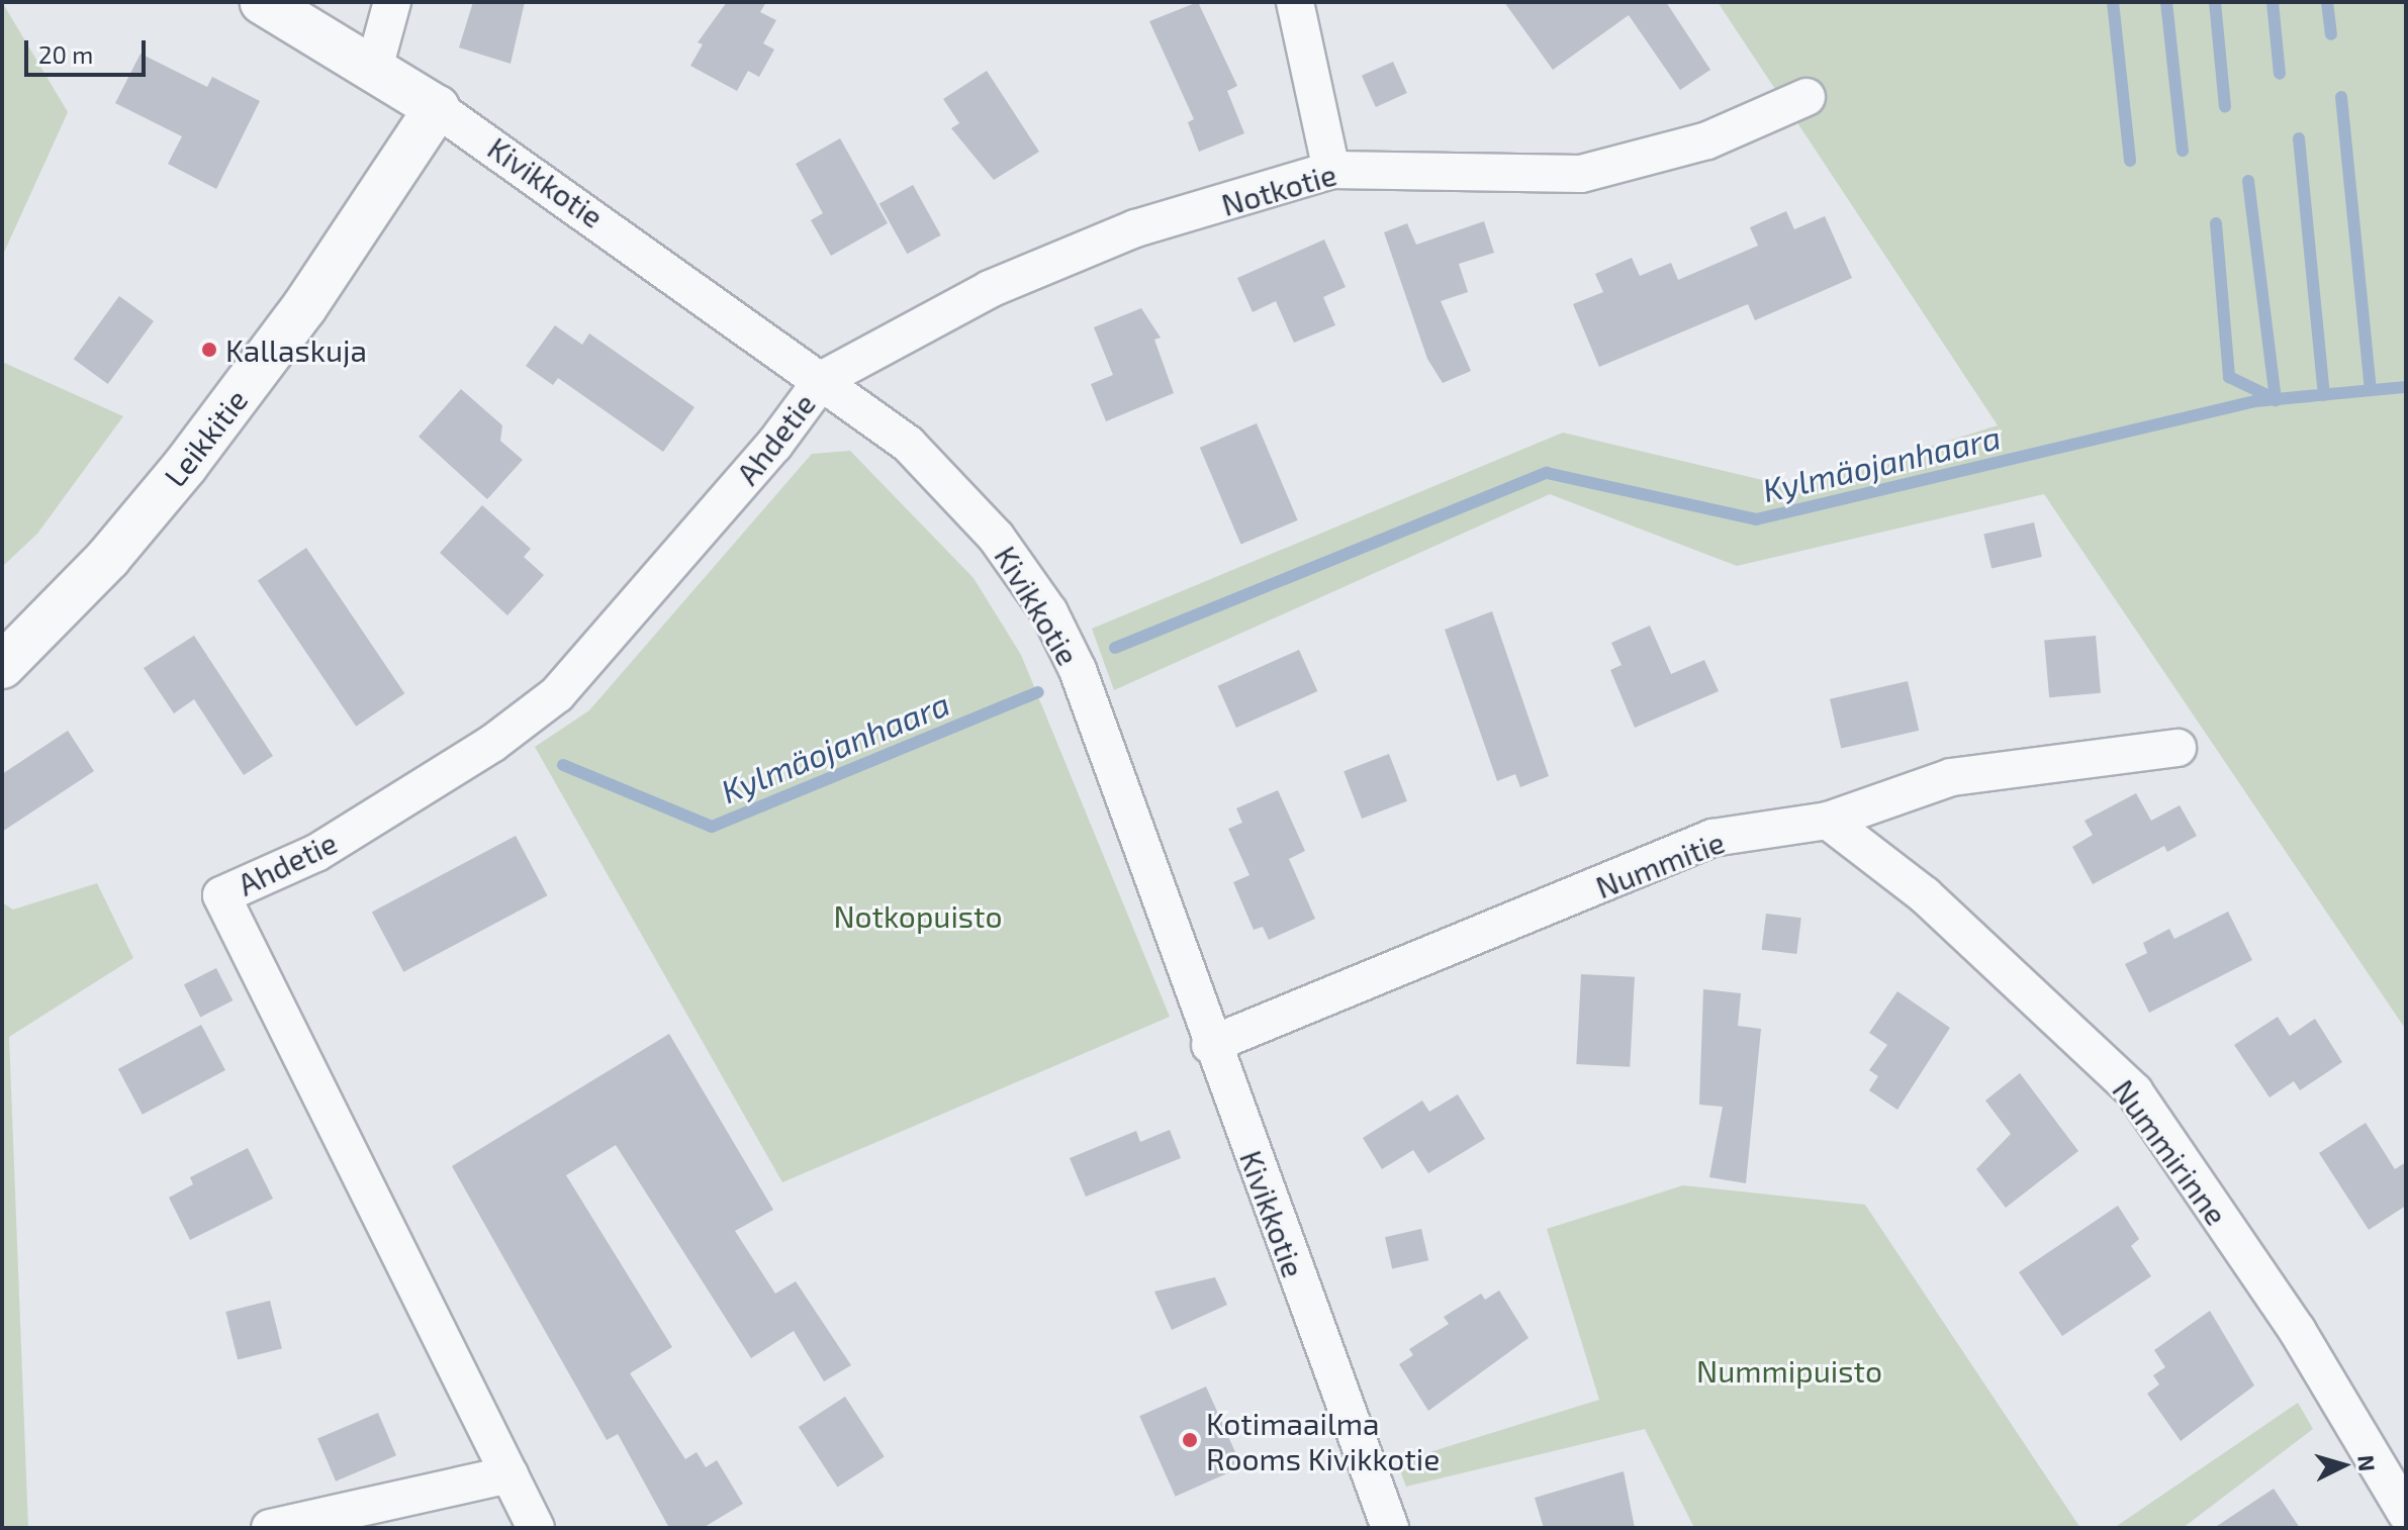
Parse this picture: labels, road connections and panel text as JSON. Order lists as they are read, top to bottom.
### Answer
{
  "streets": {
    "street": [
      "Kivikkotie",
      "Notkotie",
      "Leikkitie",
      "Ahdetie",
      "Nummitie",
      "Nummirinne"
    ]
  },
  "crossings": [
    ["Kivikkotie", "Notkotie"],
    ["Kivikkotie", "Leikkitie"],
    ["Kivikkotie", "Ahdetie"],
    ["Kivikkotie", "Nummitie"],
    ["Notkotie", "Ahdetie"],
    ["Nummitie", "Nummirinne"]
  ],
  "water": ["Kylmäojanhaara"],
  "parks": ["Notkopuisto", "Nummipuisto"],
  "places": ["Kallaskuja", "Kotimaailma Rooms Kivikkotie"],
  "scale_bar": "20 m",
  "north": "right"
}
